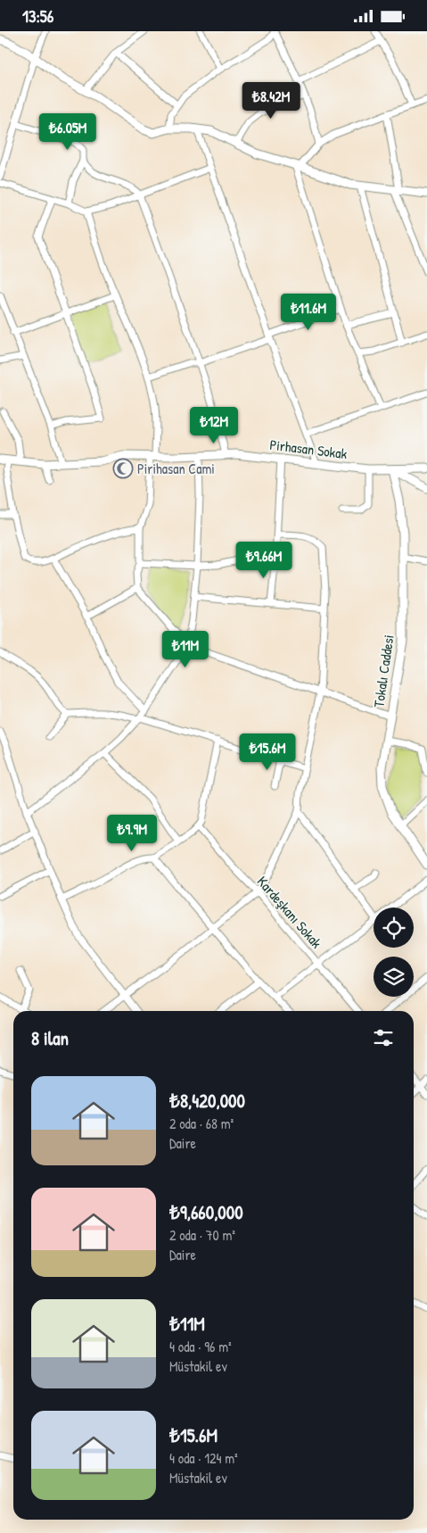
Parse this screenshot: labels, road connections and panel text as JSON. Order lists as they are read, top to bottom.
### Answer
{
  "streets": {
    "street": ["Pirhasan Sokak", "Tokalı Caddesi", "Kardeşkanı Sokak"]
  },
  "crossings": [
    ["Pirhasan Sokak", "Tokalı Caddesi"]
  ],
  "places": {
    "mosque": ["Pirihasan Cami"]
  },
  "page": {
    "status": "13:56",
    "price": [
      "₺8.42M",
      "₺6.05M",
      "₺11.6M",
      "₺12M",
      "₺9.66M",
      "₺11M",
      "₺15.6M",
      "₺9.9M"
    ],
    "heading": "8 ilan",
    "list": [
      {
        "name": "₺8,420,000",
        "note": "2 oda · 68 m² · Daire"
      },
      {
        "name": "₺9,660,000",
        "note": "2 oda · 70 m² · Daire"
      },
      {
        "name": "₺11M",
        "note": "4 oda · 96 m² · Müstakil ev"
      },
      {
        "name": "₺15.6M",
        "note": "4 oda · 124 m² · Müstakil ev"
      }
    ]
  }
}
